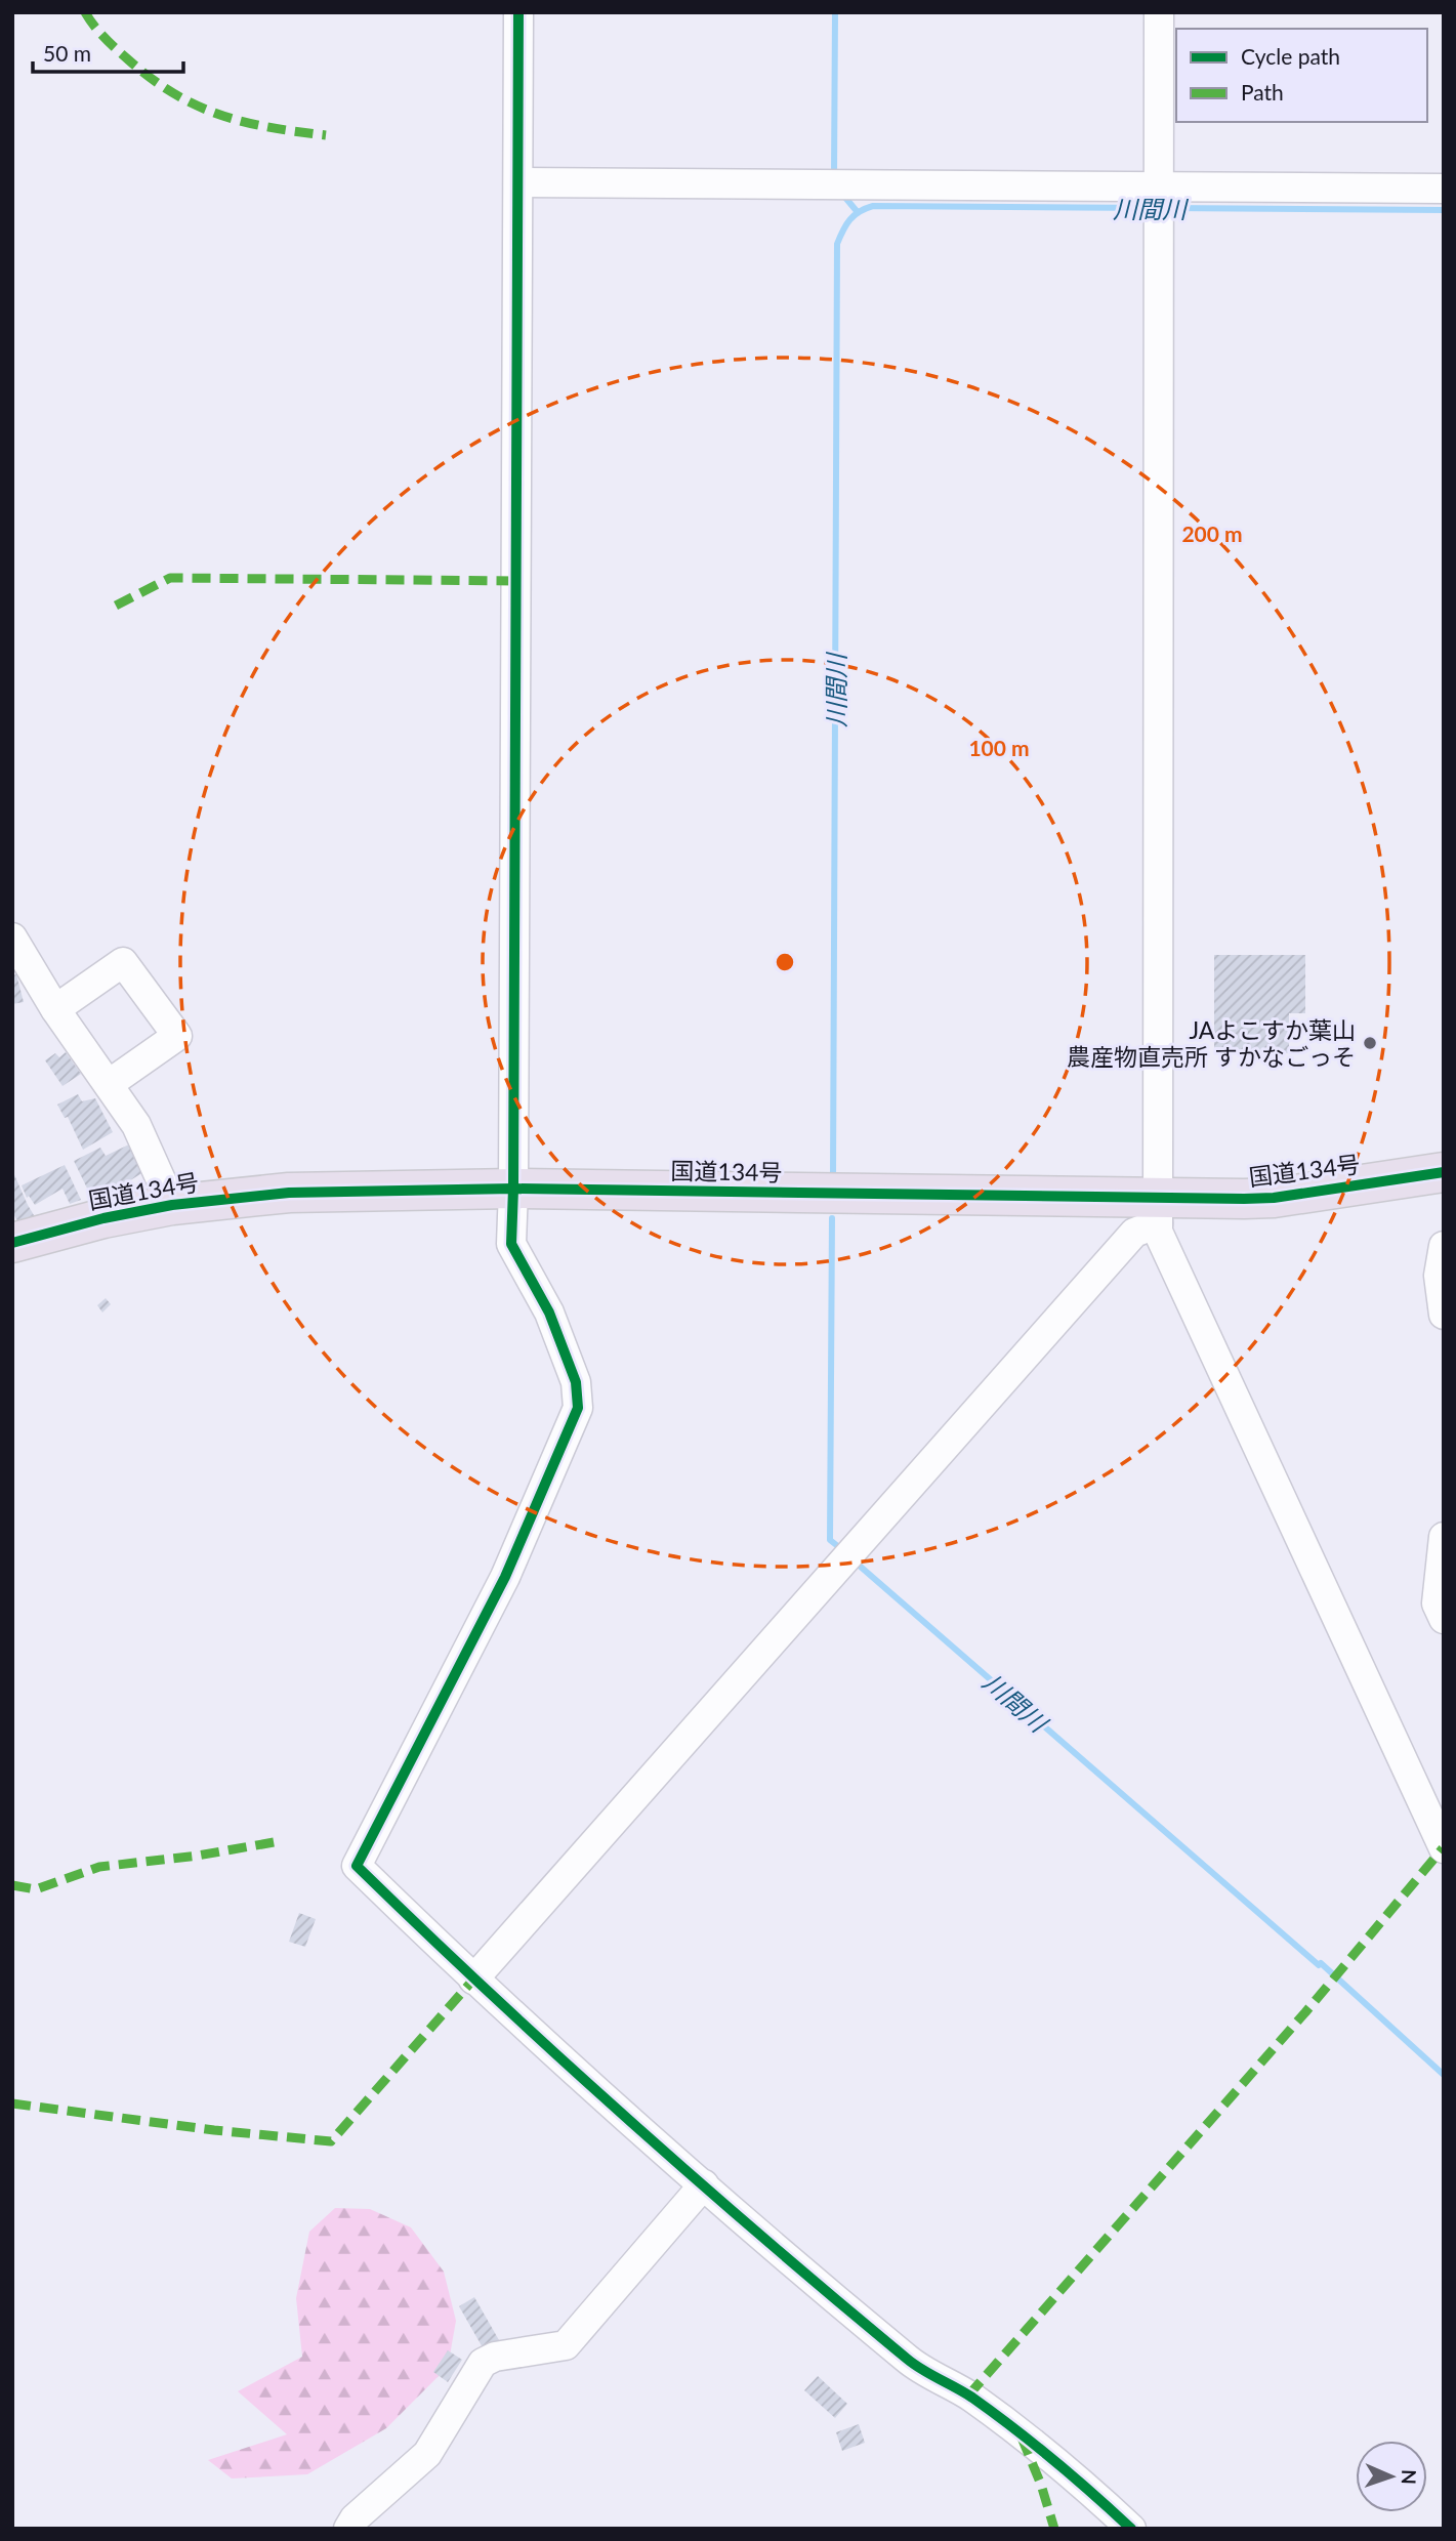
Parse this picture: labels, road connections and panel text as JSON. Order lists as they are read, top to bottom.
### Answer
{
  "streets": {
    "highway": ["国道134号"]
  },
  "water": ["川間川"],
  "places": ["JAよこすか葉山 農産物直売所 すかなごっそ"],
  "legend": ["Cycle path", "Path"],
  "scale_bar": "50 m",
  "north": "right",
  "rings": ["200 m", "100 m"]
}
